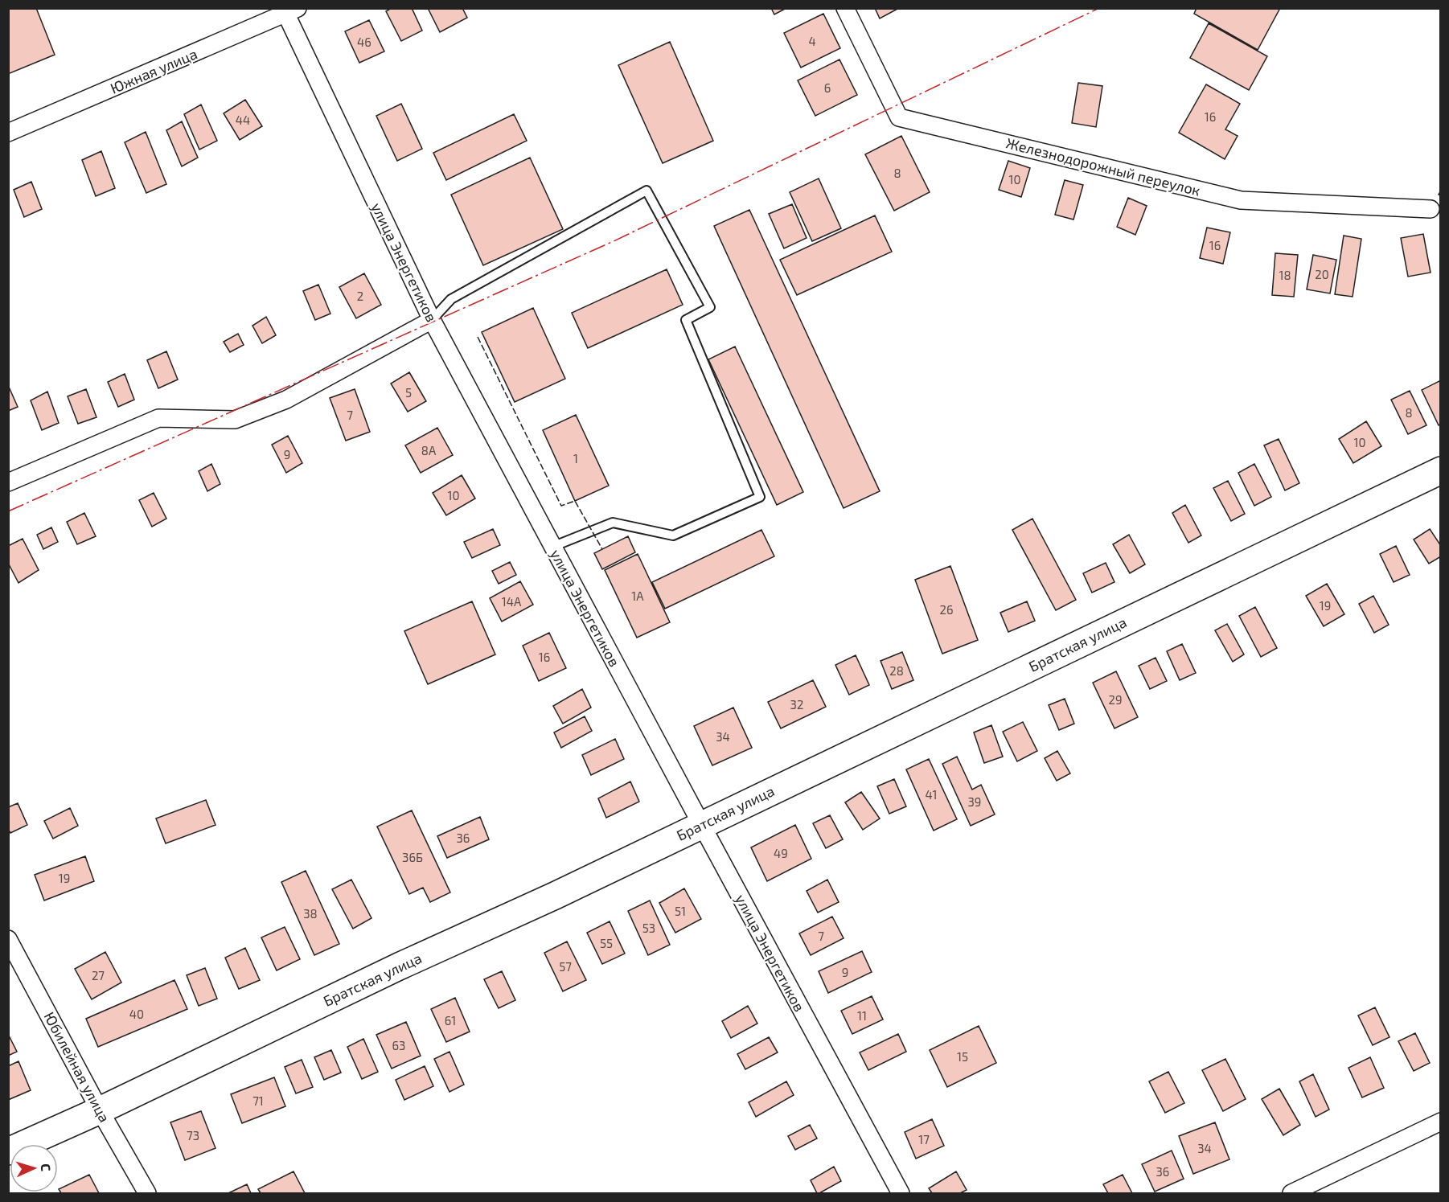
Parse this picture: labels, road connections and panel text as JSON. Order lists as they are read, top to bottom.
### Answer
{
  "streets": {
    "main road": ["Братская улица"],
    "street": [
      "Южная улица",
      "Железнодорожный переулок",
      "улица Энергетиков",
      "Юбилейная улица"
    ]
  },
  "crossings": [
    ["Южная улица", "улица Энергетиков"],
    ["улица Энергетиков", "Братская улица"],
    ["Братская улица", "Юбилейная улица"]
  ],
  "house_numbers": [
    "4",
    "46",
    "6",
    "16",
    "44",
    "8",
    "10",
    "16",
    "20",
    "18",
    "2",
    "5",
    "8",
    "7",
    "10",
    "8А",
    "9",
    "1",
    "10",
    "1А",
    "14А",
    "19",
    "26",
    "16",
    "28",
    "29",
    "32",
    "34",
    "41",
    "39",
    "36",
    "49",
    "36Б",
    "19",
    "51",
    "38",
    "53",
    "7",
    "55",
    "57",
    "9",
    "27",
    "40",
    "11",
    "61",
    "63",
    "15",
    "71",
    "73",
    "17",
    "34",
    "36"
  ],
  "north": "right"
}
